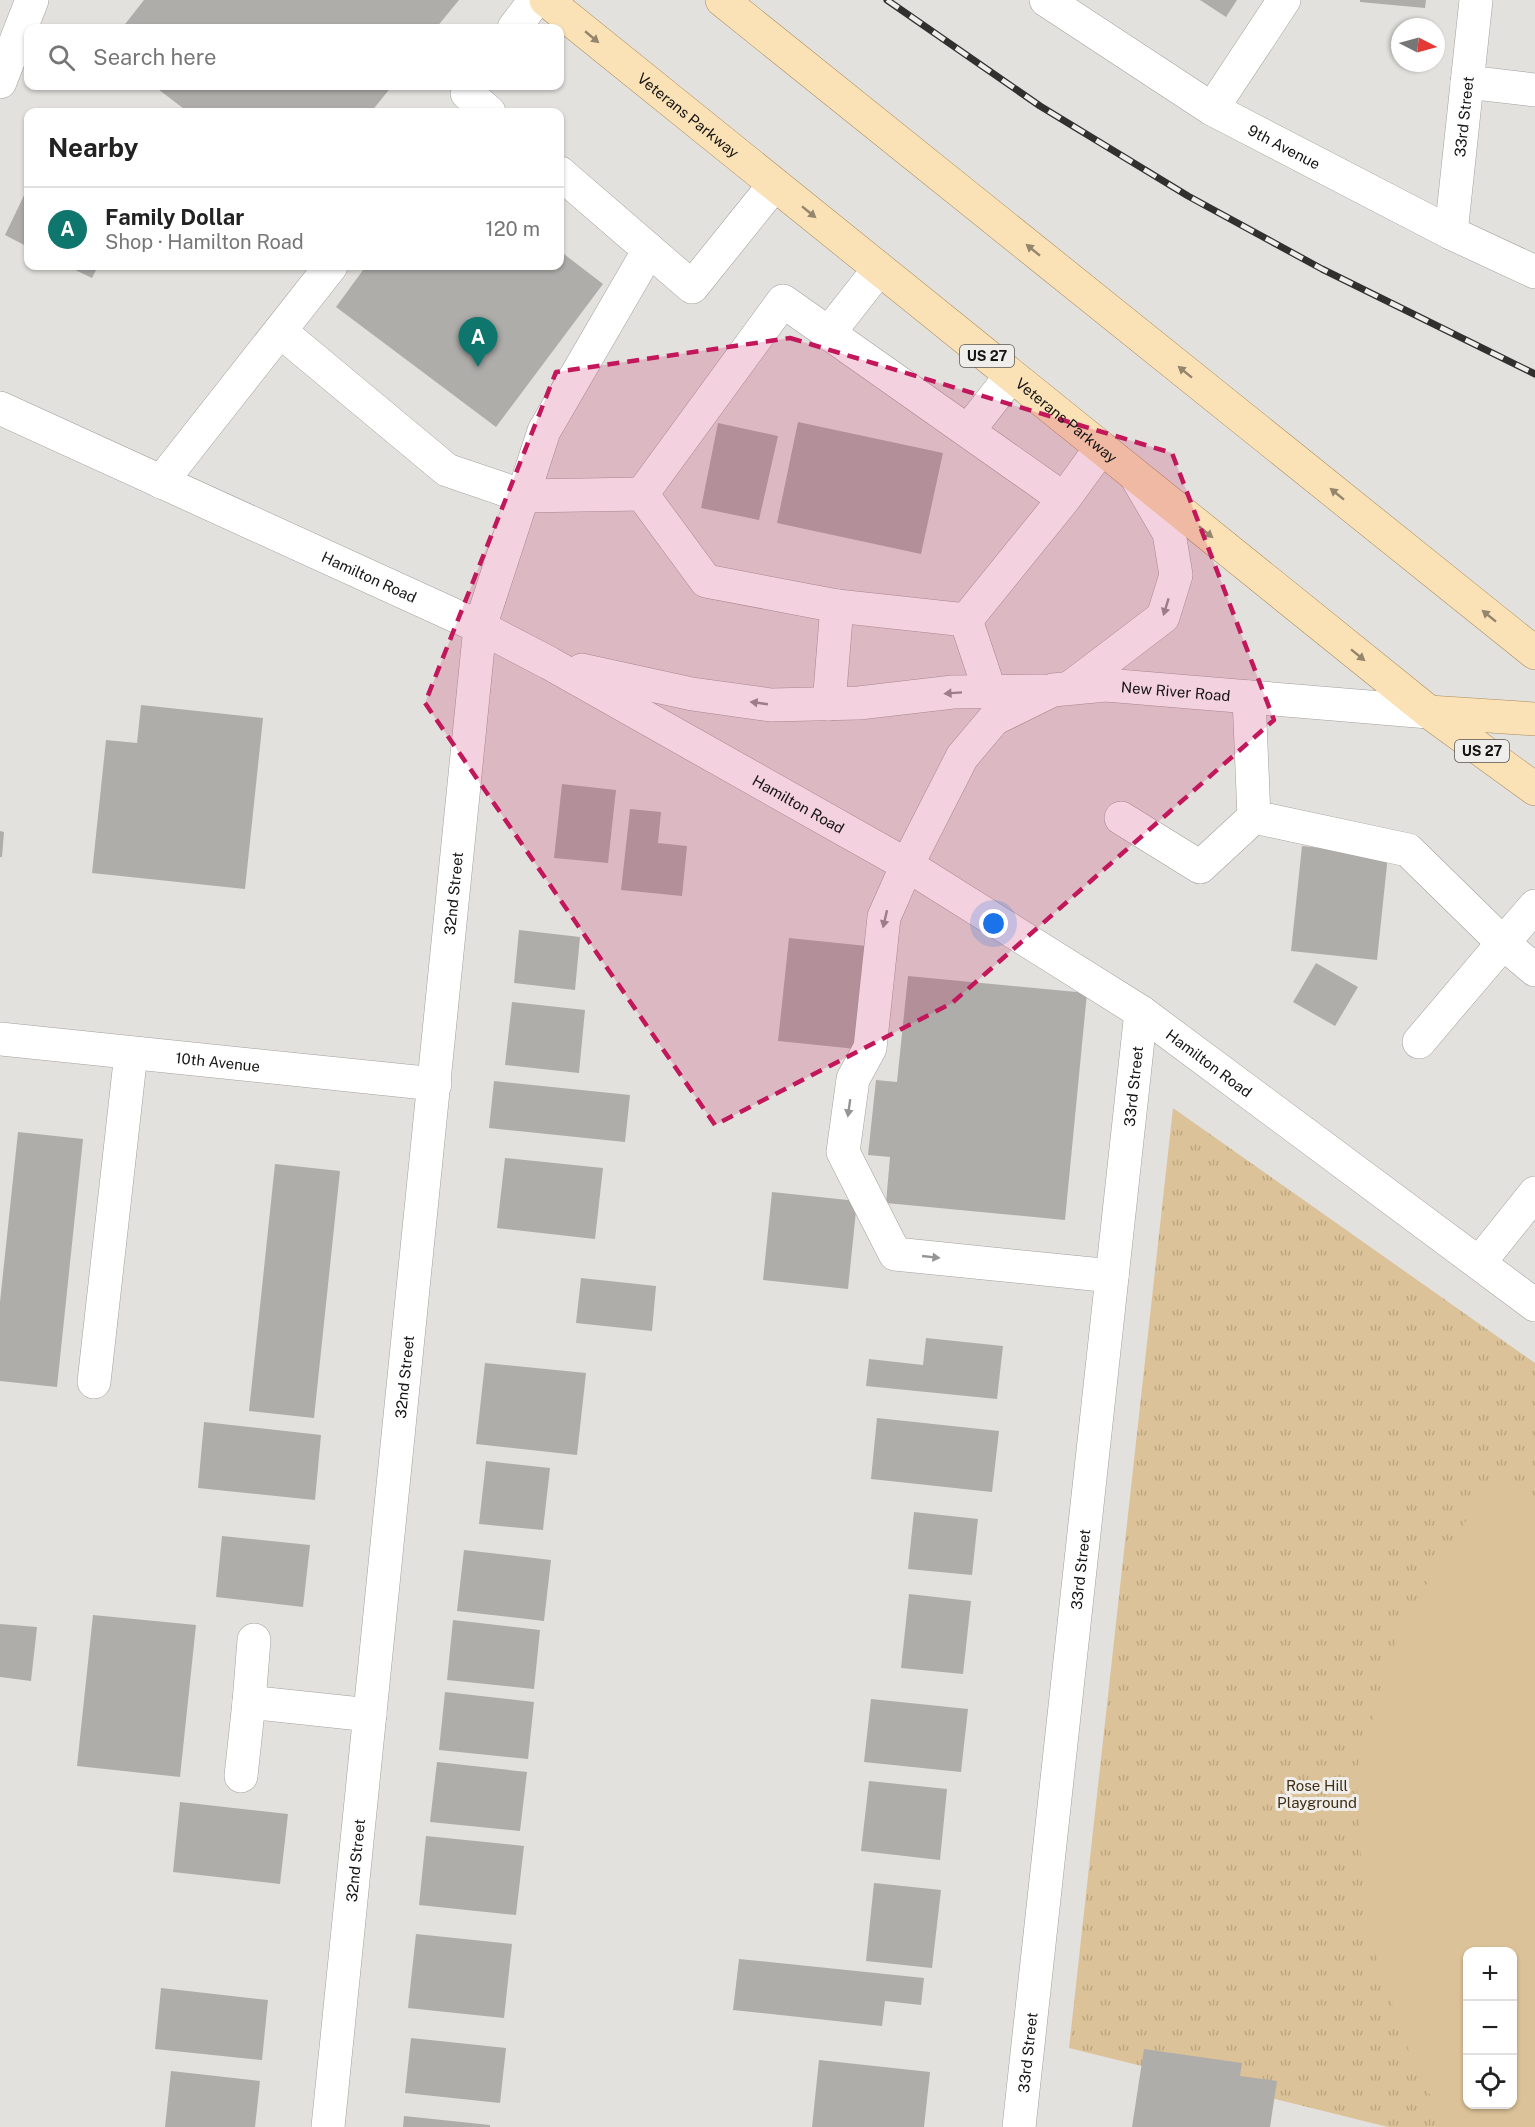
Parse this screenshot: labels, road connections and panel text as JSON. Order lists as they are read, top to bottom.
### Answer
{
  "streets": {
    "main road": ["Veterans Parkway", "US 27", "New River Road"],
    "street": [
      "33rd Street",
      "9th Avenue",
      "Hamilton Road",
      "32nd Street",
      "10th Avenue"
    ]
  },
  "crossings": [
    ["Veterans Parkway", "New River Road"],
    ["33rd Street", "9th Avenue"],
    ["33rd Street", "Hamilton Road"],
    ["33rd Street", "New River Road"],
    ["Hamilton Road", "New River Road"],
    ["Hamilton Road", "32nd Street"],
    ["32nd Street", "10th Avenue"]
  ],
  "parks": ["Rose Hill Playground"],
  "north": "right",
  "page": {
    "search": "Search here",
    "heading": "Nearby",
    "list": [
      {
        "mark": "A",
        "name": "Family Dollar",
        "note": "Shop · Hamilton Road",
        "value": "120 m"
      }
    ],
    "pins": "A",
    "map_buttons": ["+", "−"]
  }
}
